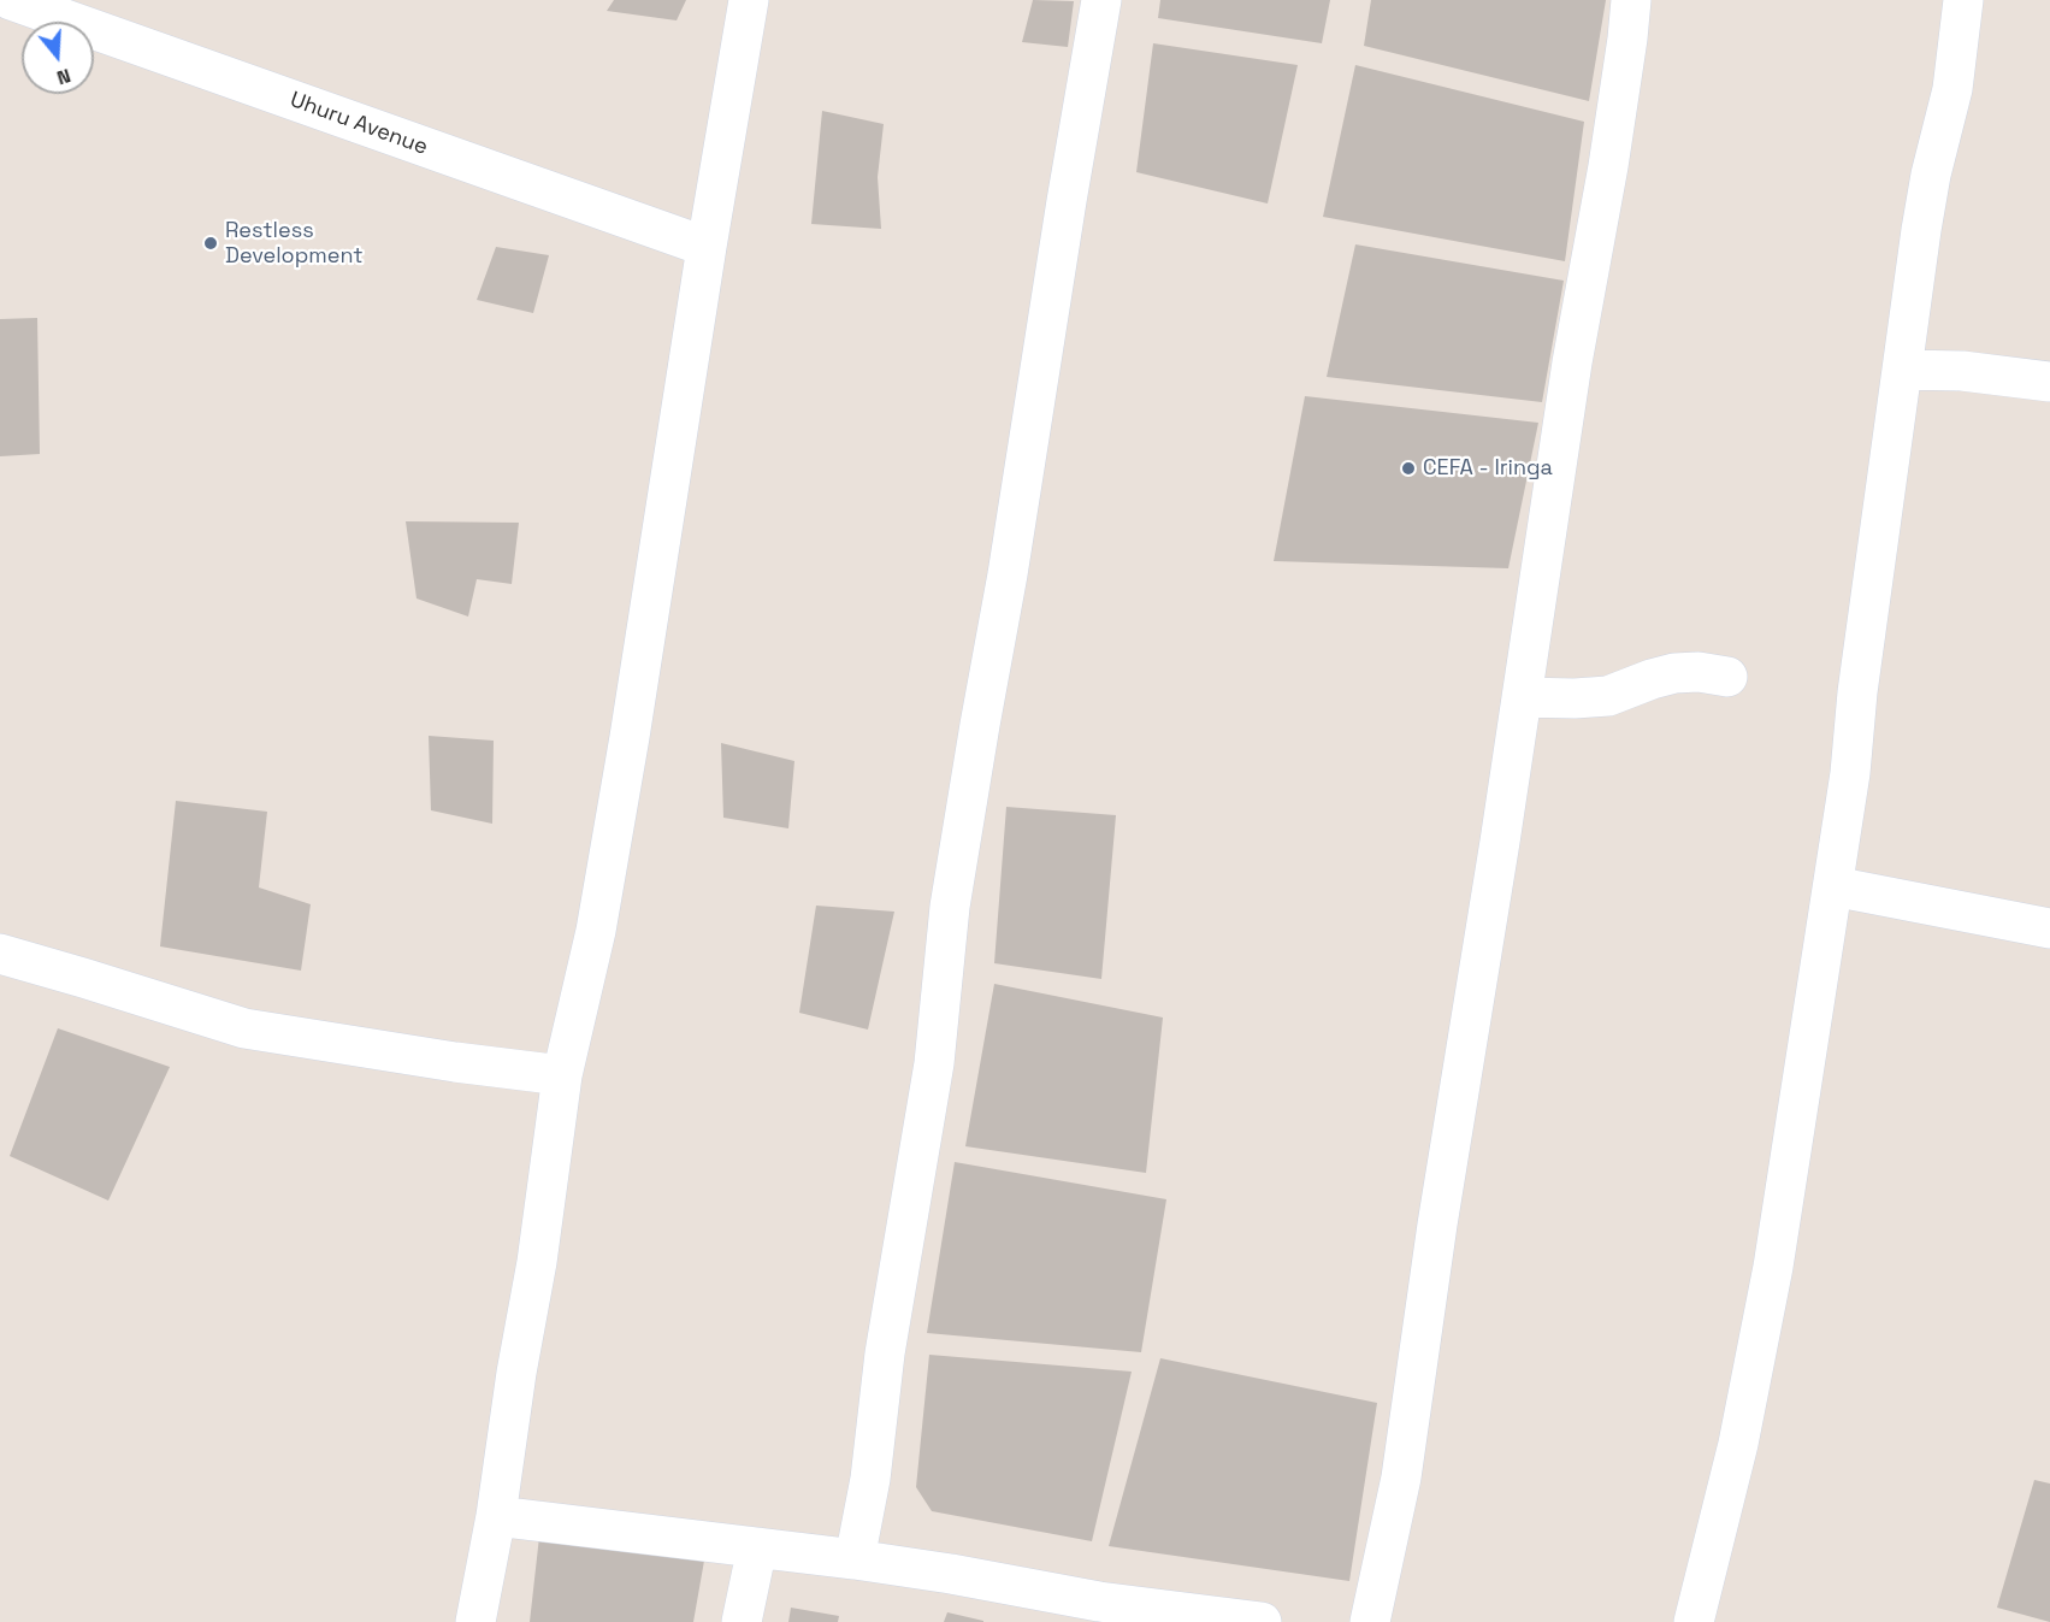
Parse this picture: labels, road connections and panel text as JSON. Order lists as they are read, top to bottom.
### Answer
{
  "streets": {
    "street": ["Uhuru Avenue"]
  },
  "places": ["Restless Development", "CEFA - Iringa"],
  "north": "bottom"
}
